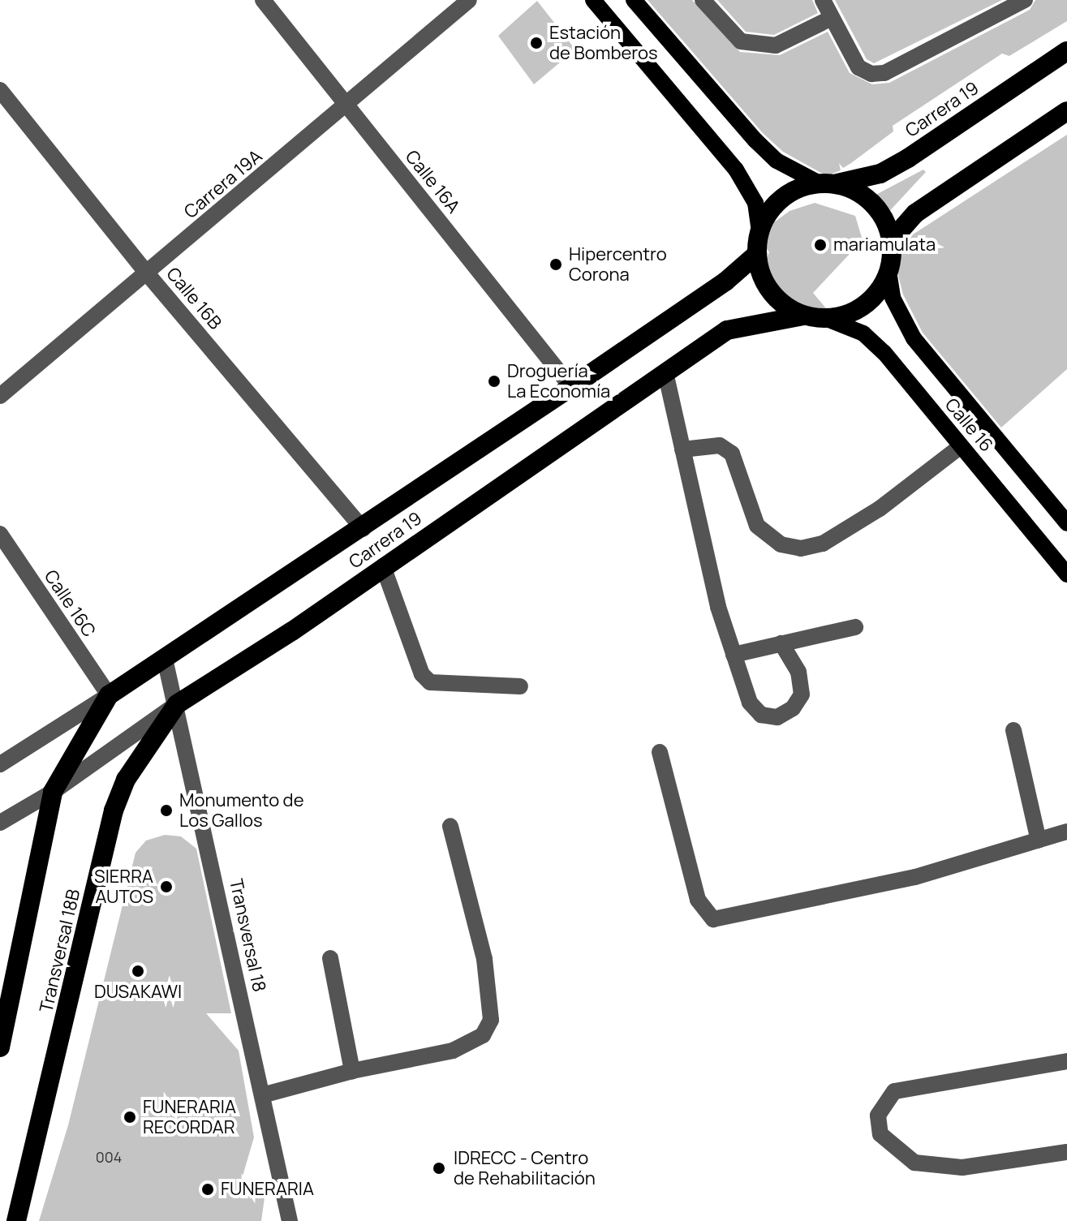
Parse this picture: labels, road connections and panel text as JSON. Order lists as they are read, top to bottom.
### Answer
{
  "streets": {
    "highway": ["Carrera 19", "Transversal 18B"],
    "main road": ["Calle 16"],
    "street": [
      "Calle 16A",
      "Carrera 19A",
      "Calle 16B",
      "Calle 16C",
      "Transversal 18"
    ]
  },
  "crossings": [
    ["Carrera 19", "Calle 16A"],
    ["Carrera 19", "Calle 16B"],
    ["Carrera 19", "Calle 16"],
    ["Carrera 19", "Calle 16C"],
    ["Carrera 19", "Transversal 18"],
    ["Carrera 19", "Transversal 18B"],
    ["Calle 16A", "Carrera 19A"],
    ["Carrera 19A", "Calle 16B"],
    ["Transversal 18", "Transversal 18B"]
  ],
  "places": [
    "Estación de Bomberos",
    "mariamulata",
    "Hipercentro Corona",
    "Droguería La Economía",
    "Monumento de Los Gallos",
    "SIERRA AUTOS",
    "DUSAKAWI",
    "FUNERARIA RECORDAR",
    "IDRECC - Centro de Rehabilitación",
    "FUNERARIA"
  ],
  "house_numbers": ["004"]
}
